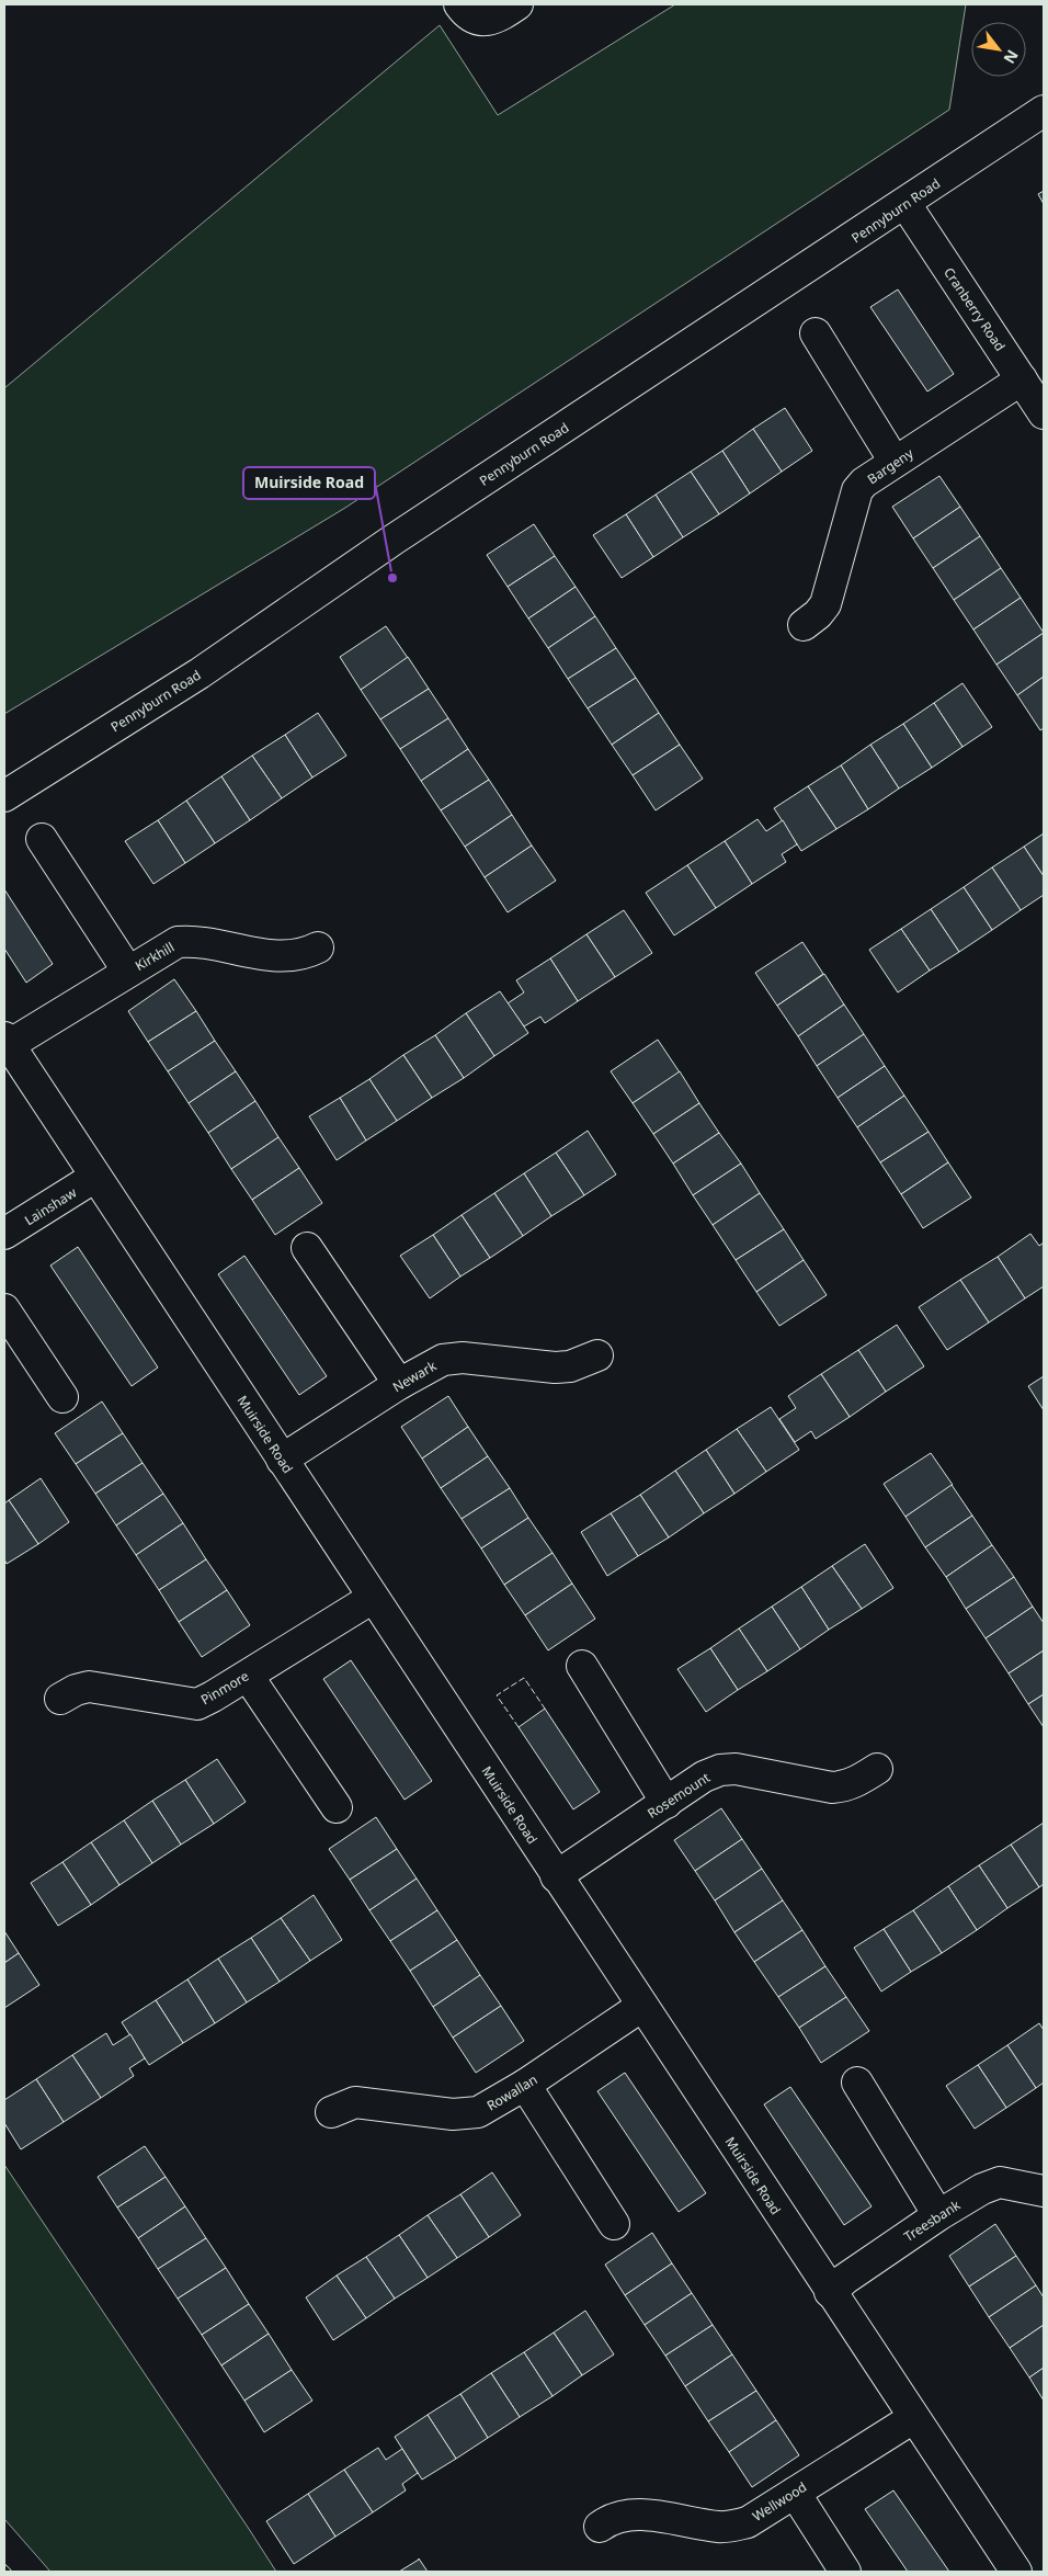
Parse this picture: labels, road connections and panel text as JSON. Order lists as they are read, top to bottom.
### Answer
{
  "streets": {
    "street": [
      "Pennyburn Road",
      "Cranberry Road",
      "Bargeny",
      "Kirkhill",
      "Lainshaw",
      "Newark",
      "Muirside Road",
      "Pinmore",
      "Rosemount",
      "Rowallan",
      "Treesbank",
      "Wellwood"
    ]
  },
  "crossings": [
    ["Pennyburn Road", "Cranberry Road"],
    ["Cranberry Road", "Bargeny"],
    ["Kirkhill", "Muirside Road"],
    ["Lainshaw", "Muirside Road"],
    ["Newark", "Muirside Road"],
    ["Muirside Road", "Pinmore"],
    ["Muirside Road", "Rosemount"],
    ["Muirside Road", "Rowallan"],
    ["Muirside Road", "Treesbank"],
    ["Muirside Road", "Wellwood"]
  ],
  "places": ["Muirside Road"],
  "north": "bottom right"
}
